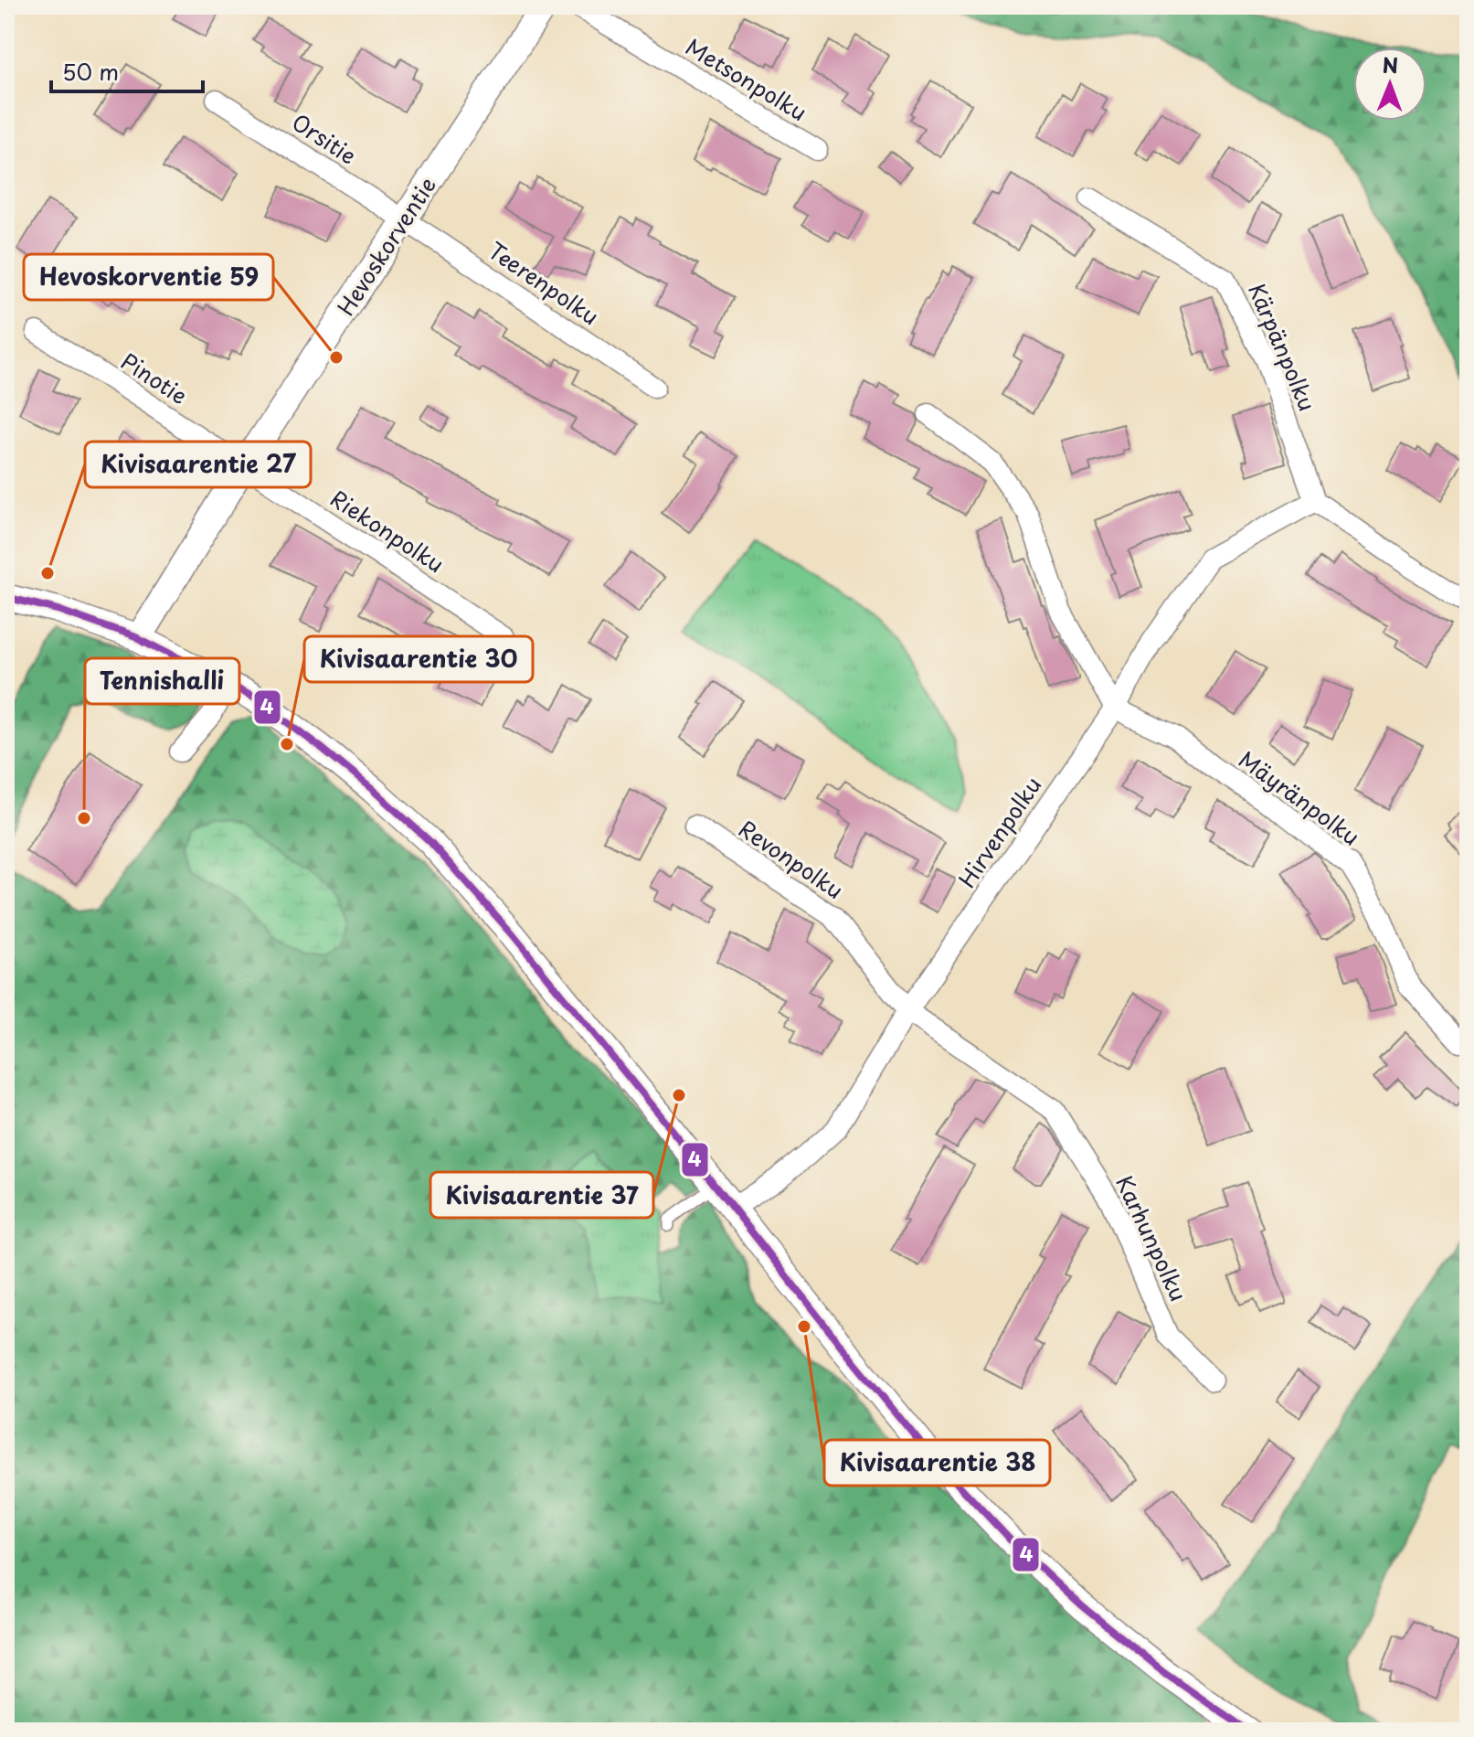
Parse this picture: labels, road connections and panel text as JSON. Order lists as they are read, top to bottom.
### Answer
{
  "streets": {
    "street": [
      "Metsonpolku",
      "Orsitie",
      "Hevoskorventie",
      "Teerenpolku",
      "Kärpänpolku",
      "Pinotie",
      "Riekonpolku",
      "Mäyränpolku",
      "Hirvenpolku",
      "Revonpolku",
      "Karhunpolku"
    ]
  },
  "crossings": [
    ["Orsitie", "Hevoskorventie"],
    ["Orsitie", "Teerenpolku"],
    ["Hevoskorventie", "Teerenpolku"],
    ["Hevoskorventie", "Pinotie"],
    ["Hevoskorventie", "Riekonpolku"],
    ["Kärpänpolku", "Hirvenpolku"],
    ["Pinotie", "Riekonpolku"],
    ["Mäyränpolku", "Hirvenpolku"],
    ["Hirvenpolku", "Revonpolku"],
    ["Hirvenpolku", "Karhunpolku"],
    ["Revonpolku", "Karhunpolku"]
  ],
  "places": [
    "Hevoskorventie 59",
    "Kivisaarentie 27",
    "Kivisaarentie 30",
    "Tennishalli",
    "Kivisaarentie 37",
    "Kivisaarentie 38"
  ],
  "lines": ["transit line 4"],
  "scale_bar": "50 m",
  "north": "top"
}
